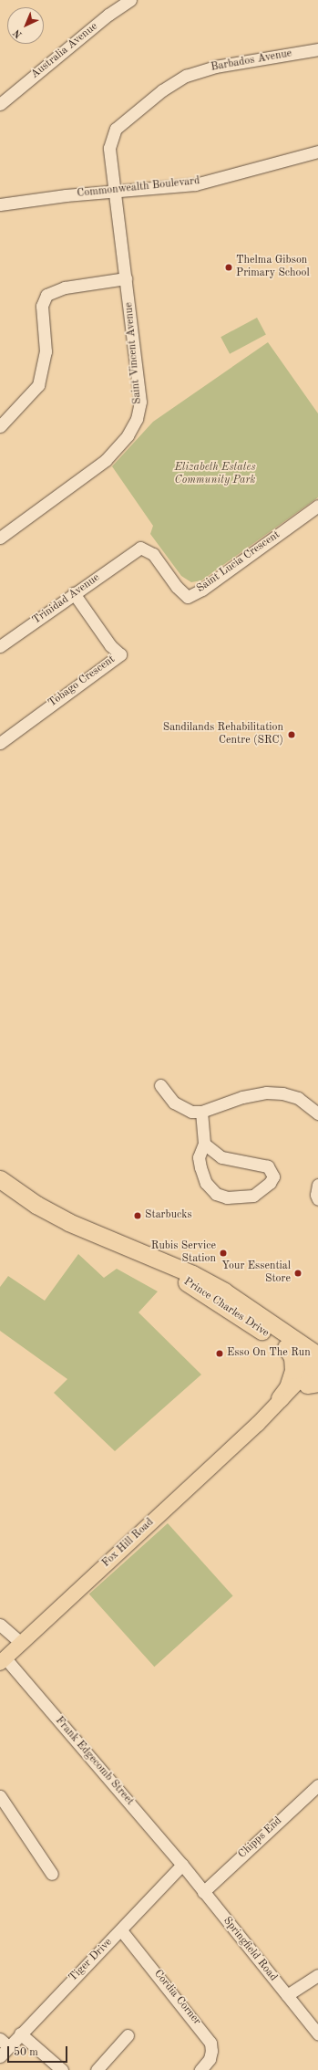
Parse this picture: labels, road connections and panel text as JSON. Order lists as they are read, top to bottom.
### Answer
{
  "streets": {
    "highway": ["Prince Charles Drive"],
    "main road": ["Fox Hill Road"],
    "street": [
      "Australia Avenue",
      "Barbados Avenue",
      "Commonwealth Boulevard",
      "Saint Vincent Avenue",
      "Saint Lucia Crescent",
      "Trinidad Avenue",
      "Tobago Crescent",
      "Frank Edgecomb Street",
      "Chipps End",
      "Springfield Road",
      "Tiger Drive",
      "Cordia Corner"
    ]
  },
  "crossings": [
    ["Barbados Avenue", "Commonwealth Boulevard"],
    ["Barbados Avenue", "Saint Vincent Avenue"],
    ["Commonwealth Boulevard", "Saint Vincent Avenue"],
    ["Saint Lucia Crescent", "Trinidad Avenue"],
    ["Trinidad Avenue", "Tobago Crescent"],
    ["Prince Charles Drive", "Fox Hill Road"],
    ["Fox Hill Road", "Frank Edgecomb Street"],
    ["Frank Edgecomb Street", "Springfield Road"],
    ["Frank Edgecomb Street", "Tiger Drive"],
    ["Chipps End", "Springfield Road"],
    ["Springfield Road", "Tiger Drive"],
    ["Tiger Drive", "Cordia Corner"]
  ],
  "parks": ["Elizabeth Estates Community Park"],
  "places": [
    "Thelma Gibson Primary School",
    "Sandilands Rehabilitation Centre (SRC)",
    "Starbucks",
    "Rubis Service Station",
    "Your Essential Store",
    "Esso On The Run"
  ],
  "scale_bar": "50 m",
  "north": "bottom left"
}
